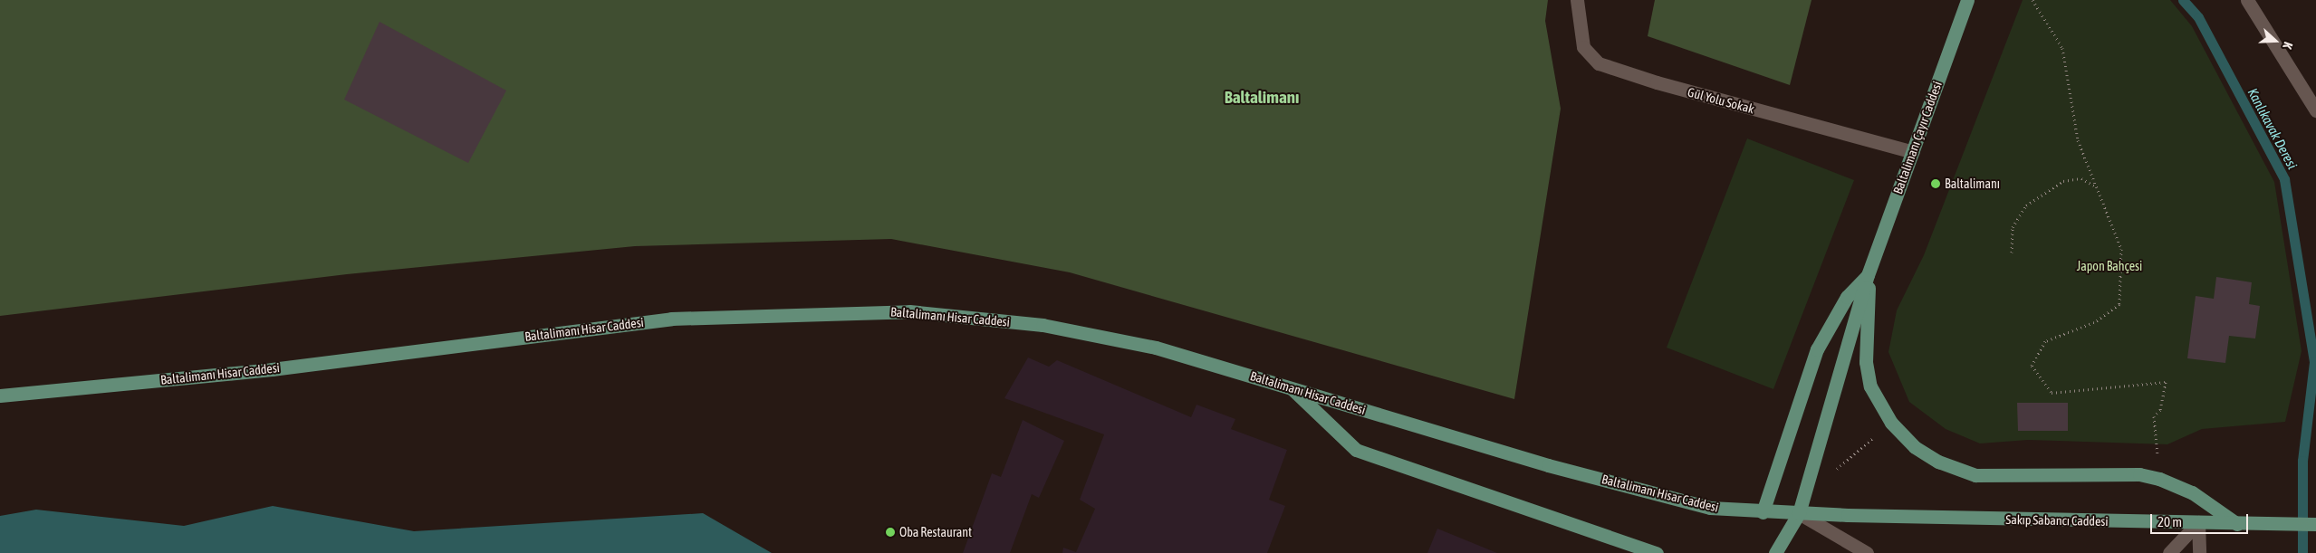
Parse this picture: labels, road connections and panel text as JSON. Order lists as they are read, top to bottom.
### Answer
{
  "streets": {
    "main road": ["Baltalimanı Çayır Caddesi", "Baltalimanı Hisar Caddesi", "Sakıp Sabancı Caddesi"],
    "street": ["Gül Yolu Sokak"]
  },
  "crossings": [
    ["Gül Yolu Sokak", "Baltalimanı Çayır Caddesi"],
    ["Baltalimanı Hisar Caddesi", "Sakıp Sabancı Caddesi"]
  ],
  "districts": ["Baltalimanı"],
  "water": ["Kanlıkavak Deresi"],
  "parks": ["Japon Bahçesi"],
  "places": ["Baltalimanı", "Oba Restaurant"],
  "scale_bar": "20 m",
  "north": "right"
}
